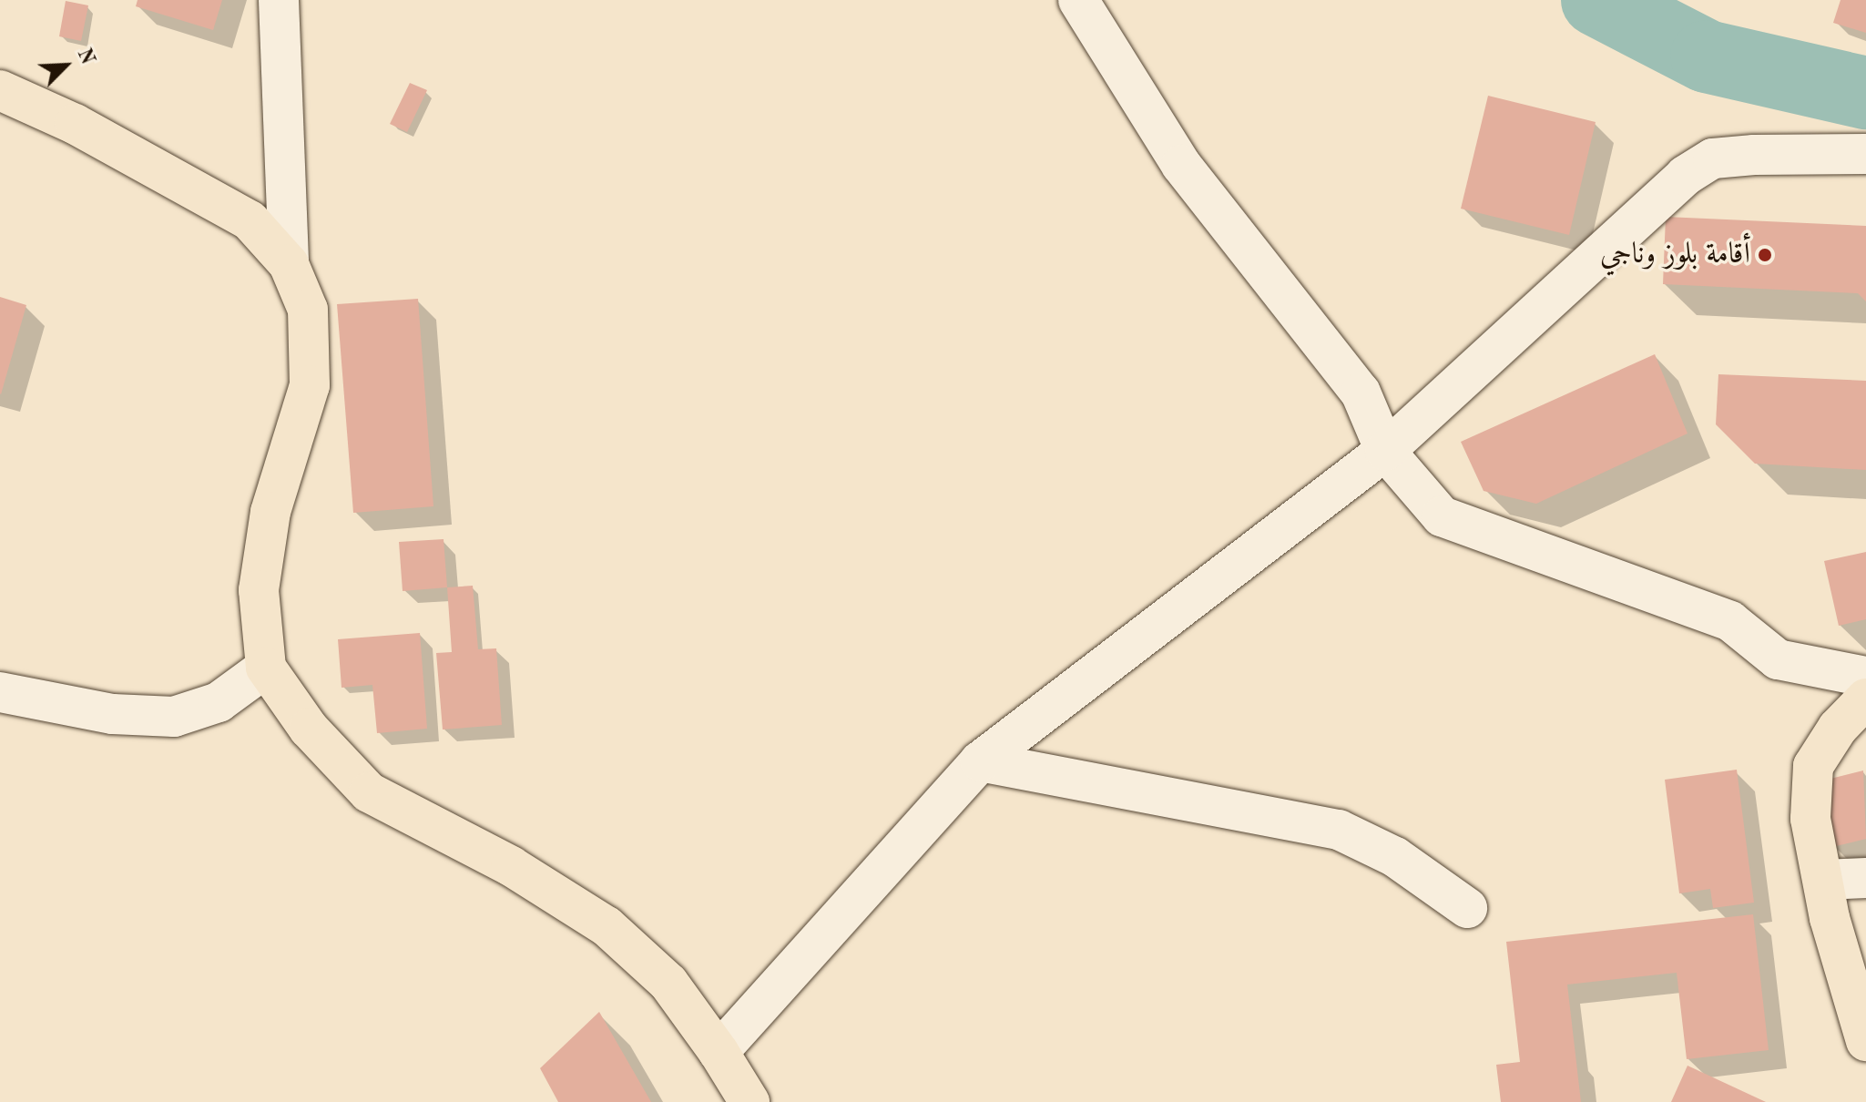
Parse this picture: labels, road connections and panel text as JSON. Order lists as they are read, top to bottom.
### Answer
{
  "places": ["أقامة بلوز وناجي"],
  "north": "top right"
}
